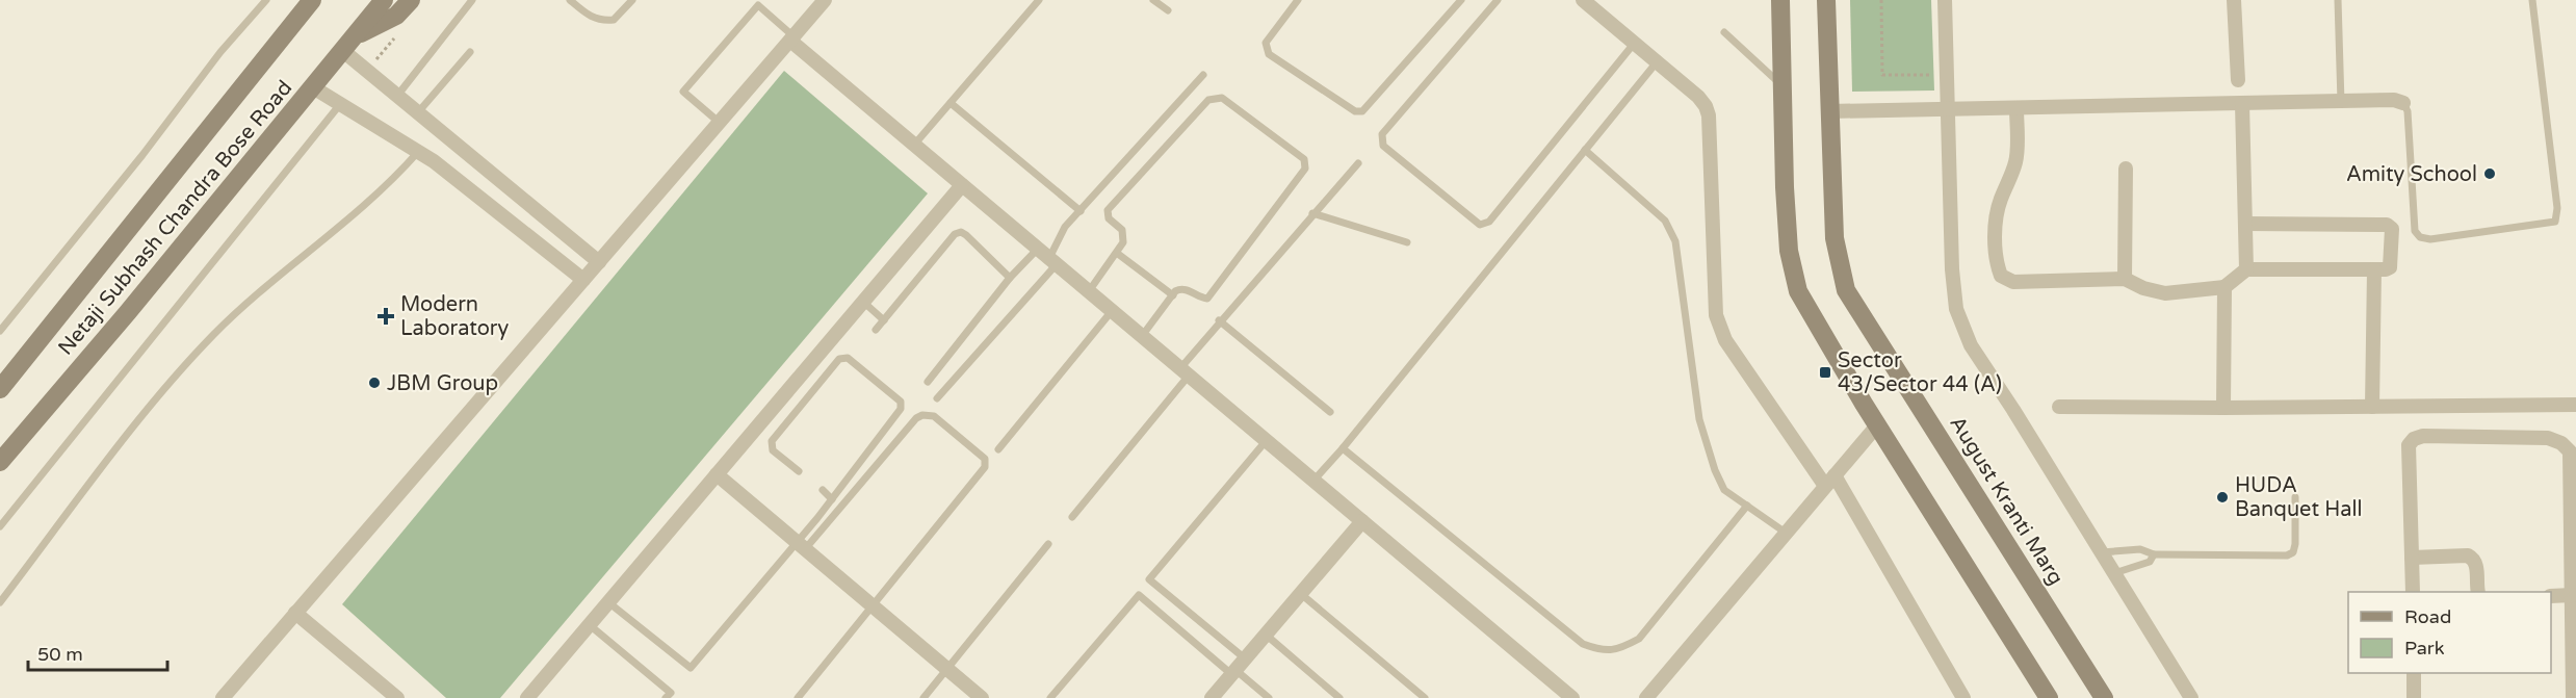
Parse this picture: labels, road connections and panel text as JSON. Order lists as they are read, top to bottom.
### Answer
{
  "streets": {
    "main road": ["Netaji Subhash Chandra Bose Road", "August Kranti Marg"]
  },
  "places": {
    "other": ["Amity School", "JBM Group", "HUDA Banquet Hall"],
    "health": ["Modern Laboratory"],
    "transit": ["Sector 43/Sector 44 (A)"]
  },
  "legend": ["Road", "Park"],
  "scale_bar": "50 m"
}
